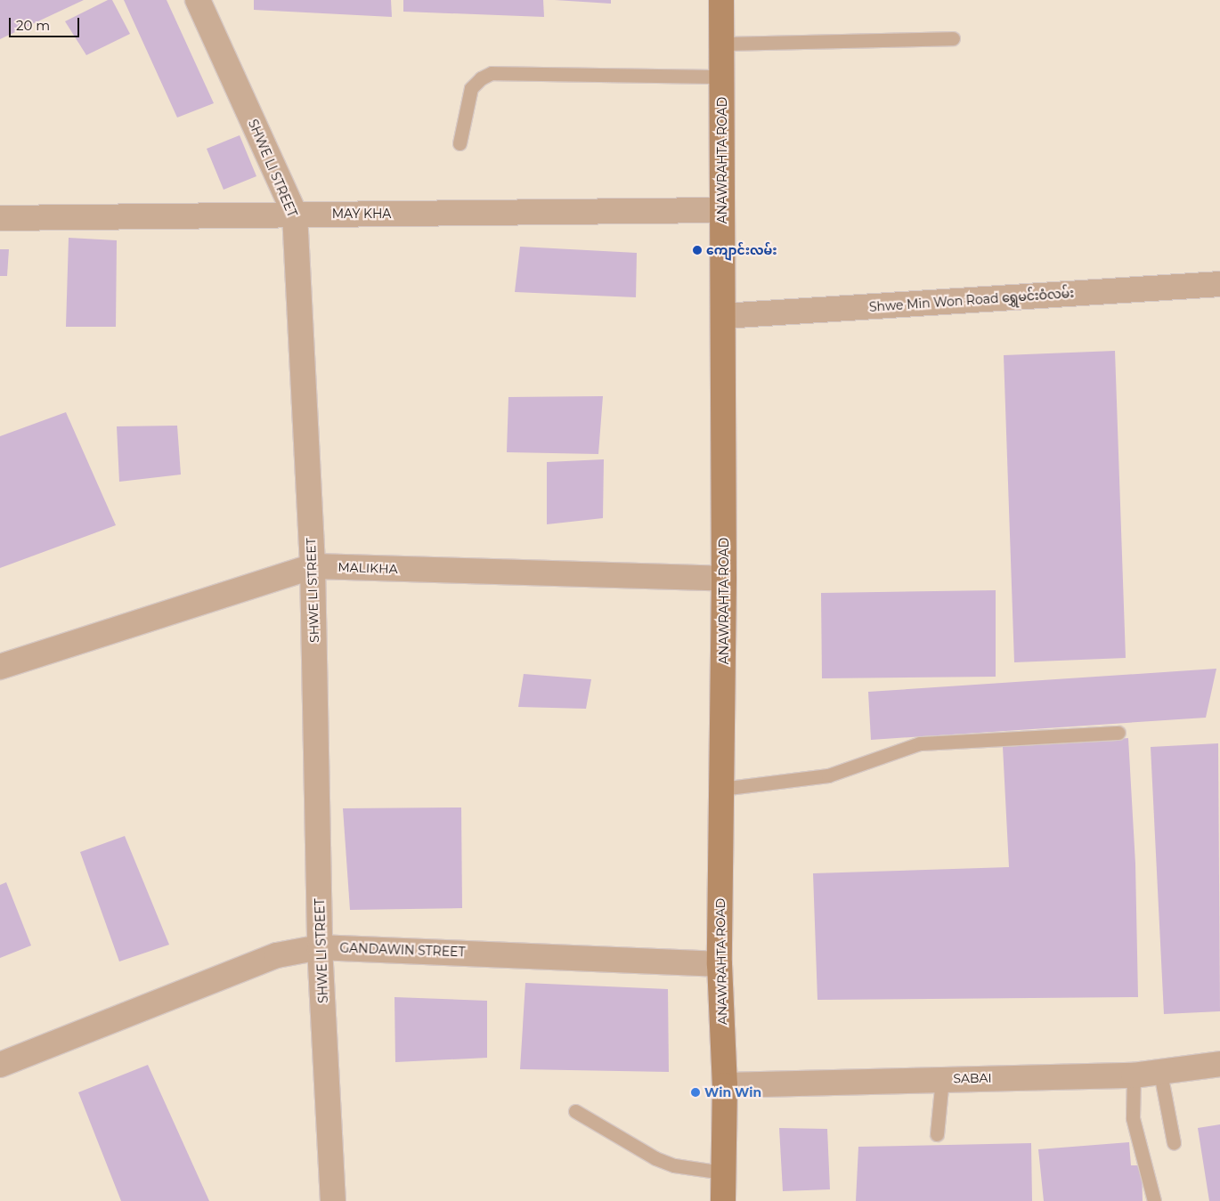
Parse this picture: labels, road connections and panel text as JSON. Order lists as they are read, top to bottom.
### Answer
{
  "streets": {
    "main road": ["ANAWRAHTA ROAD"],
    "street": [
      "SHWE LI STREET",
      "MAY KHA",
      "Shwe Min Won Road ရွှေမင်းဝံလမ်း",
      "MALIKHA",
      "GANDAWIN STREET",
      "SABAI"
    ]
  },
  "crossings": [
    ["ANAWRAHTA ROAD", "MAY KHA"],
    ["ANAWRAHTA ROAD", "Shwe Min Won Road ရွှေမင်းဝံလမ်း"],
    ["ANAWRAHTA ROAD", "MALIKHA"],
    ["ANAWRAHTA ROAD", "GANDAWIN STREET"],
    ["ANAWRAHTA ROAD", "SABAI"],
    ["SHWE LI STREET", "MAY KHA"],
    ["SHWE LI STREET", "MALIKHA"],
    ["SHWE LI STREET", "GANDAWIN STREET"]
  ],
  "places": ["ကျောင်းလမ်း", "Win Win"],
  "scale_bar": "20 m"
}
